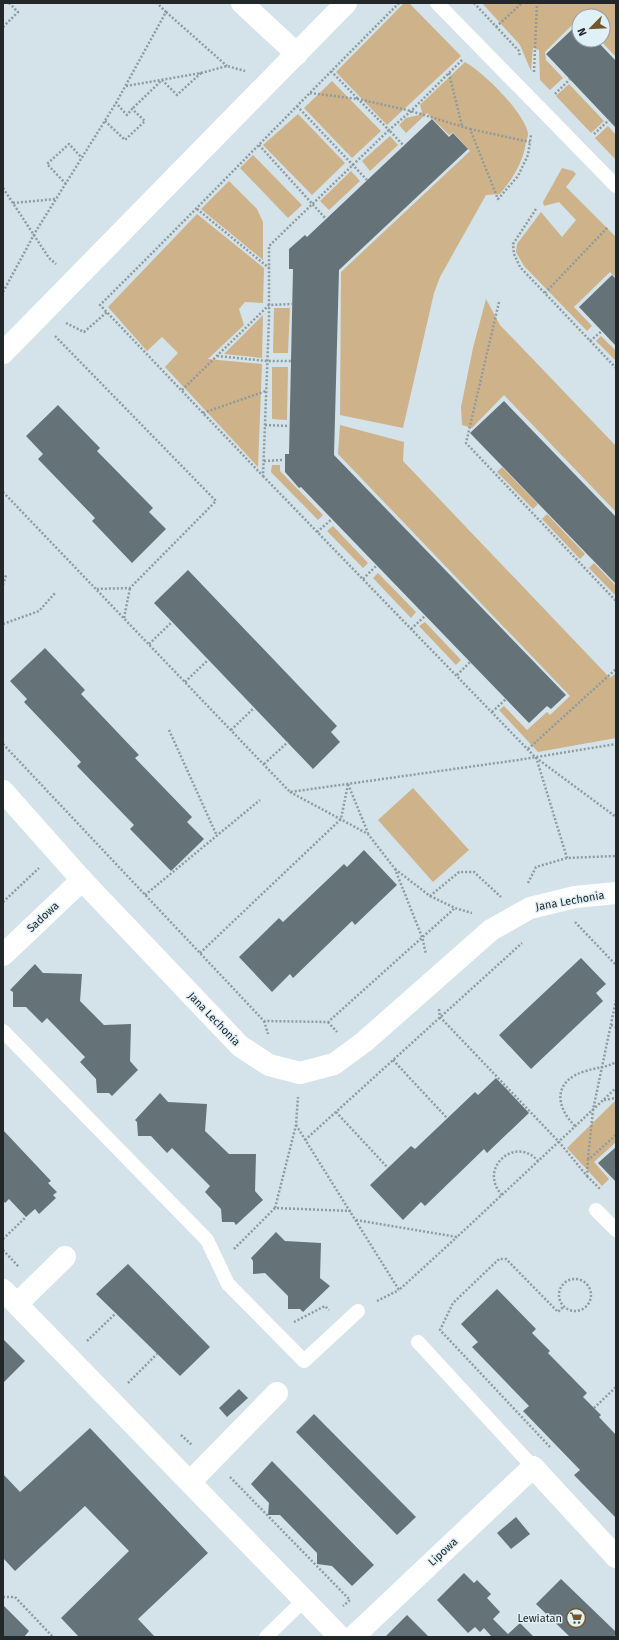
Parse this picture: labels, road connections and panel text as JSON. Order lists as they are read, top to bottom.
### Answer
{
  "streets": {
    "street": ["Jana Lechonia", "Sadowa", "Lipowa"]
  },
  "crossings": [
    ["Jana Lechonia", "Sadowa"]
  ],
  "places": {
    "supermarket": ["Lewiatan"]
  },
  "north": "bottom left"
}
